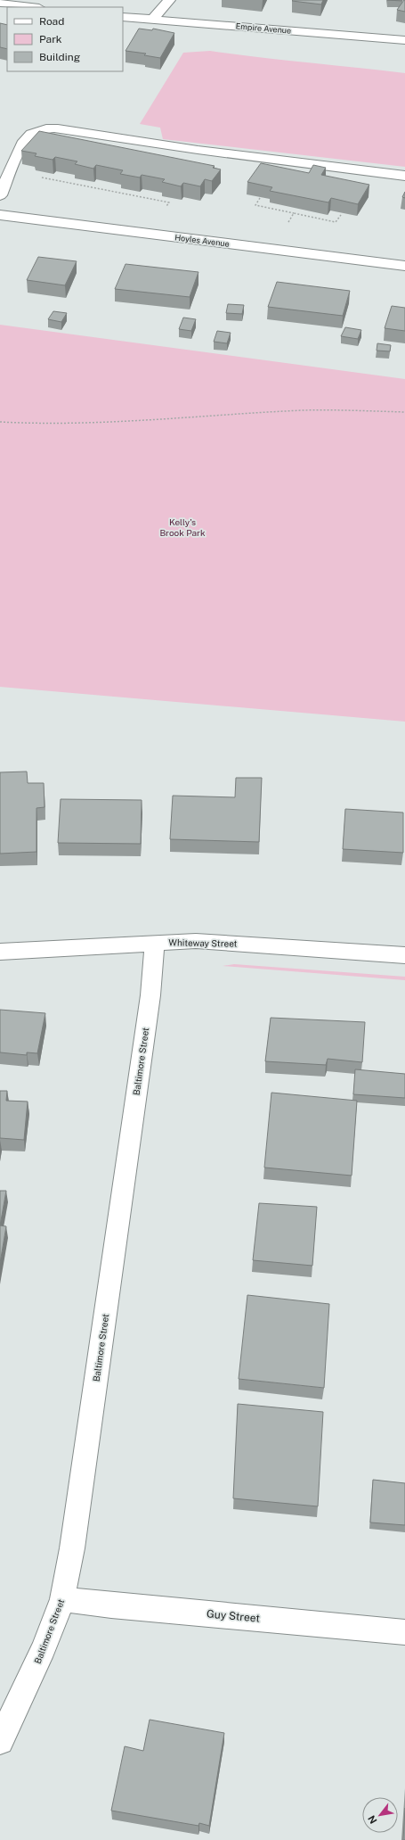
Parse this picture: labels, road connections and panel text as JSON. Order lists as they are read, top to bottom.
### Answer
{
  "streets": {
    "street": [
      "Empire Avenue",
      "Hoyles Avenue",
      "Whiteway Street",
      "Baltimore Street",
      "Guy Street"
    ]
  },
  "crossings": [
    ["Whiteway Street", "Baltimore Street"],
    ["Baltimore Street", "Guy Street"]
  ],
  "parks": ["Kelly's Brook Park"],
  "legend": ["Road", "Park", "Building"],
  "north": "bottom left"
}
